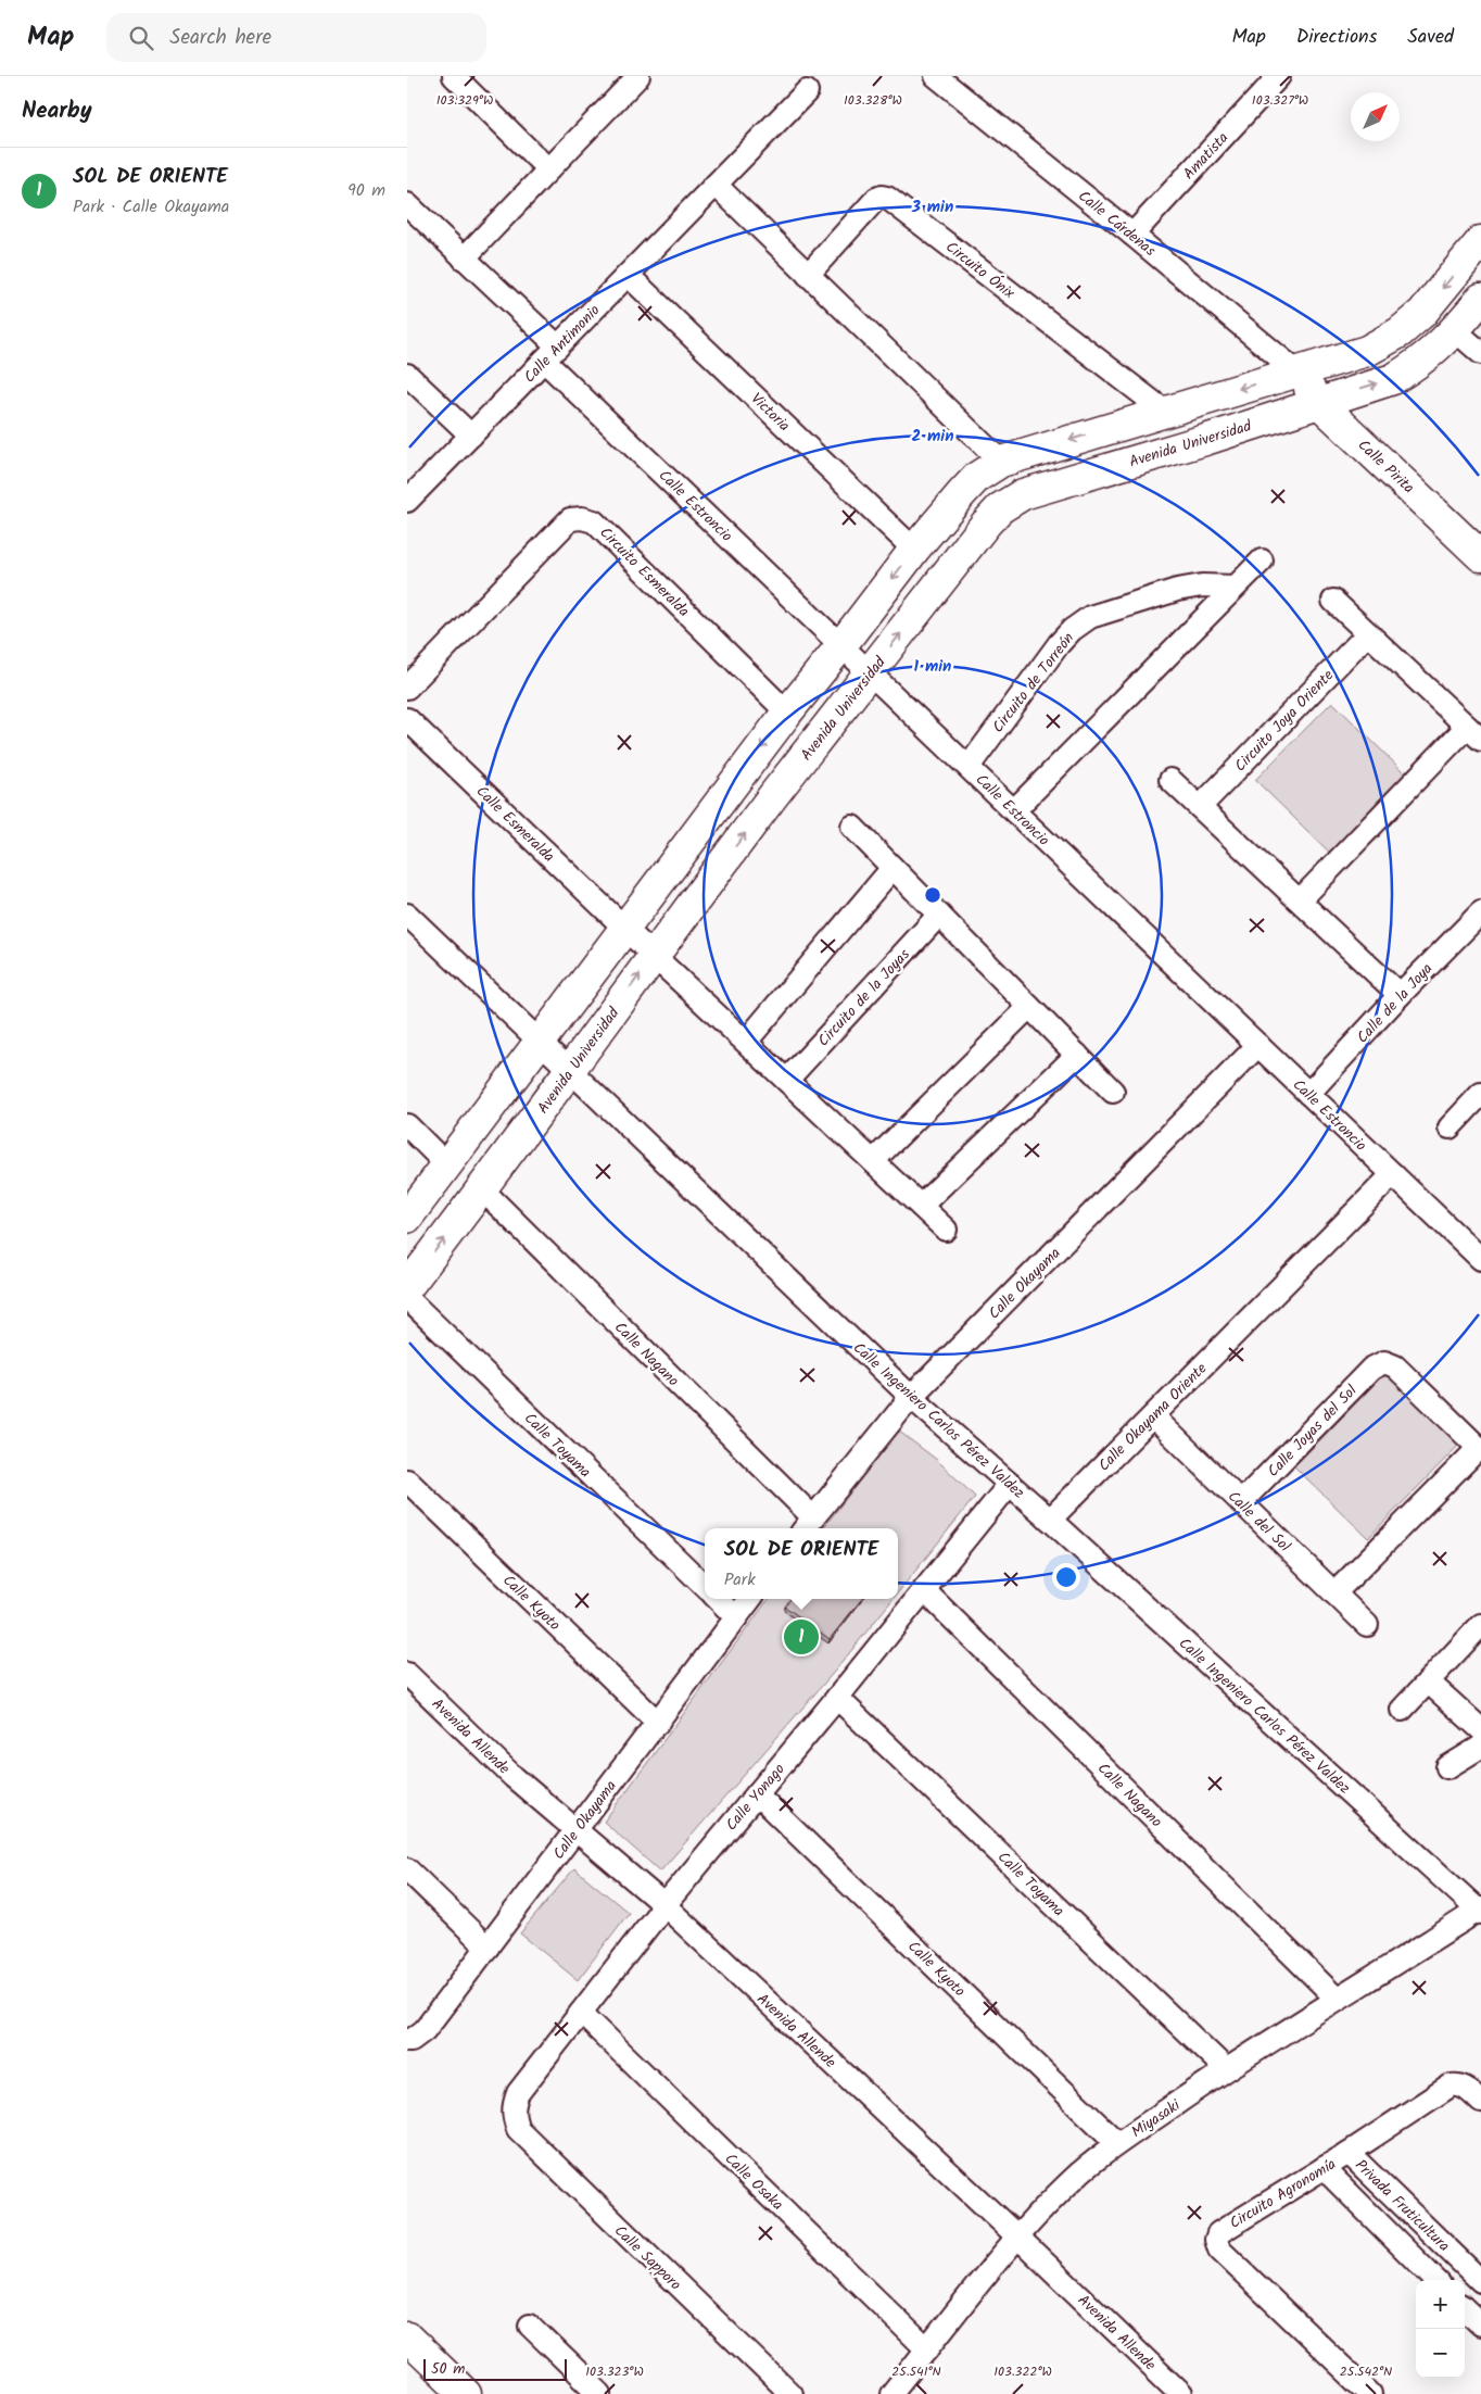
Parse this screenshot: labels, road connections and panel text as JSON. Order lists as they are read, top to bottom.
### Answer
{
  "streets": {
    "main road": ["Avenida Universidad", "Calle Pirita"],
    "street": [
      "Amatista",
      "Calle Cárdenas",
      "Circuito Ónix",
      "Calle Antimonio",
      "Victoria",
      "Calle Estroncio",
      "Circuito Esmeralda",
      "Circuito de Torreón",
      "Circuito Joya Oriente",
      "Calle Esmeralda",
      "Circuito de la Joyas",
      "Calle de la Joya",
      "Calle Okayama",
      "Calle Nagano",
      "Calle Okayama Oriente",
      "Calle Ingeniero Carlos Pérez Valdez",
      "Calle Joyas del Sol",
      "Calle Toyama",
      "Calle del Sol",
      "Calle Kyoto",
      "Avenida Allende",
      "Calle Yonago",
      "Miyasaki",
      "Calle Osaka",
      "Circuito Agronomía",
      "Privada Fruticultura",
      "Calle Sapporo"
    ]
  },
  "crossings": [
    ["Amatista", "Calle Cárdenas"],
    ["Calle Cárdenas", "Calle Pirita"],
    ["Calle Antimonio", "Victoria"],
    ["Calle Antimonio", "Calle Estroncio"],
    ["Avenida Universidad", "Calle Pirita"],
    ["Avenida Universidad", "Calle Estroncio"],
    ["Avenida Universidad", "Calle Nagano"],
    ["Avenida Universidad", "Calle Ingeniero Carlos Pérez Valdez"],
    ["Calle Estroncio", "Circuito de Torreón"],
    ["Calle Estroncio", "Calle de la Joya"],
    ["Calle Estroncio", "Calle Okayama"],
    ["Calle Estroncio", "Calle Okayama Oriente"],
    ["Calle Okayama", "Calle Nagano"],
    ["Calle Okayama", "Calle Ingeniero Carlos Pérez Valdez"],
    ["Calle Okayama", "Calle Kyoto"],
    ["Calle Okayama", "Avenida Allende"],
    ["Calle Nagano", "Calle Yonago"],
    ["Calle Nagano", "Miyasaki"],
    ["Calle Okayama Oriente", "Calle Ingeniero Carlos Pérez Valdez"],
    ["Calle Okayama Oriente", "Calle del Sol"],
    ["Calle Ingeniero Carlos Pérez Valdez", "Calle Yonago"],
    ["Calle Ingeniero Carlos Pérez Valdez", "Miyasaki"],
    ["Calle Joyas del Sol", "Calle del Sol"],
    ["Calle Toyama", "Calle Yonago"],
    ["Calle Toyama", "Miyasaki"],
    ["Calle Kyoto", "Calle Yonago"],
    ["Calle Kyoto", "Miyasaki"],
    ["Avenida Allende", "Calle Yonago"],
    ["Avenida Allende", "Miyasaki"],
    ["Calle Yonago", "Calle Osaka"],
    ["Calle Yonago", "Calle Sapporo"],
    ["Miyasaki", "Calle Osaka"],
    ["Circuito Agronomía", "Privada Fruticultura"]
  ],
  "scale_bar": "50 m",
  "north": "top right",
  "page": {
    "header": "Map",
    "search": "Search here",
    "nav": ["Map", "Directions", "Saved"],
    "heading": "Nearby",
    "list": [
      {
        "mark": "1",
        "name": "SOL DE ORIENTE",
        "note": "Park · Calle Okayama",
        "value": "90 m"
      }
    ],
    "popup": ["SOL DE ORIENTE", "Park"],
    "pins": "1",
    "map_buttons": ["+", "−"],
    "scale": "50 m"
  },
  "coordinates": [
    "103.329°W",
    "103.328°W",
    "103.327°W",
    "103.323°W",
    "25.541°N",
    "103.322°W",
    "25.542°N"
  ],
  "rings": ["3 min", "2 min", "1 min"]
}
